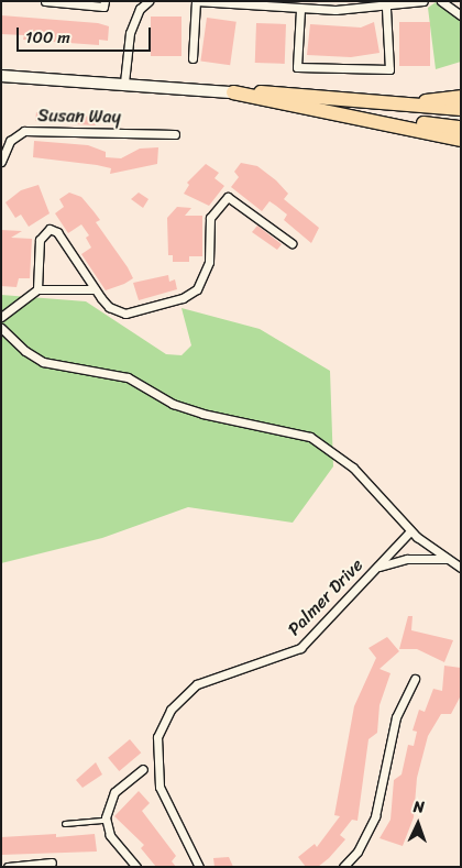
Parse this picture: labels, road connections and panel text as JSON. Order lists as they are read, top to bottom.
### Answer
{
  "streets": {
    "street": ["Susan Way", "Palmer Drive"]
  },
  "scale_bar": "100 m",
  "north": "top"
}
